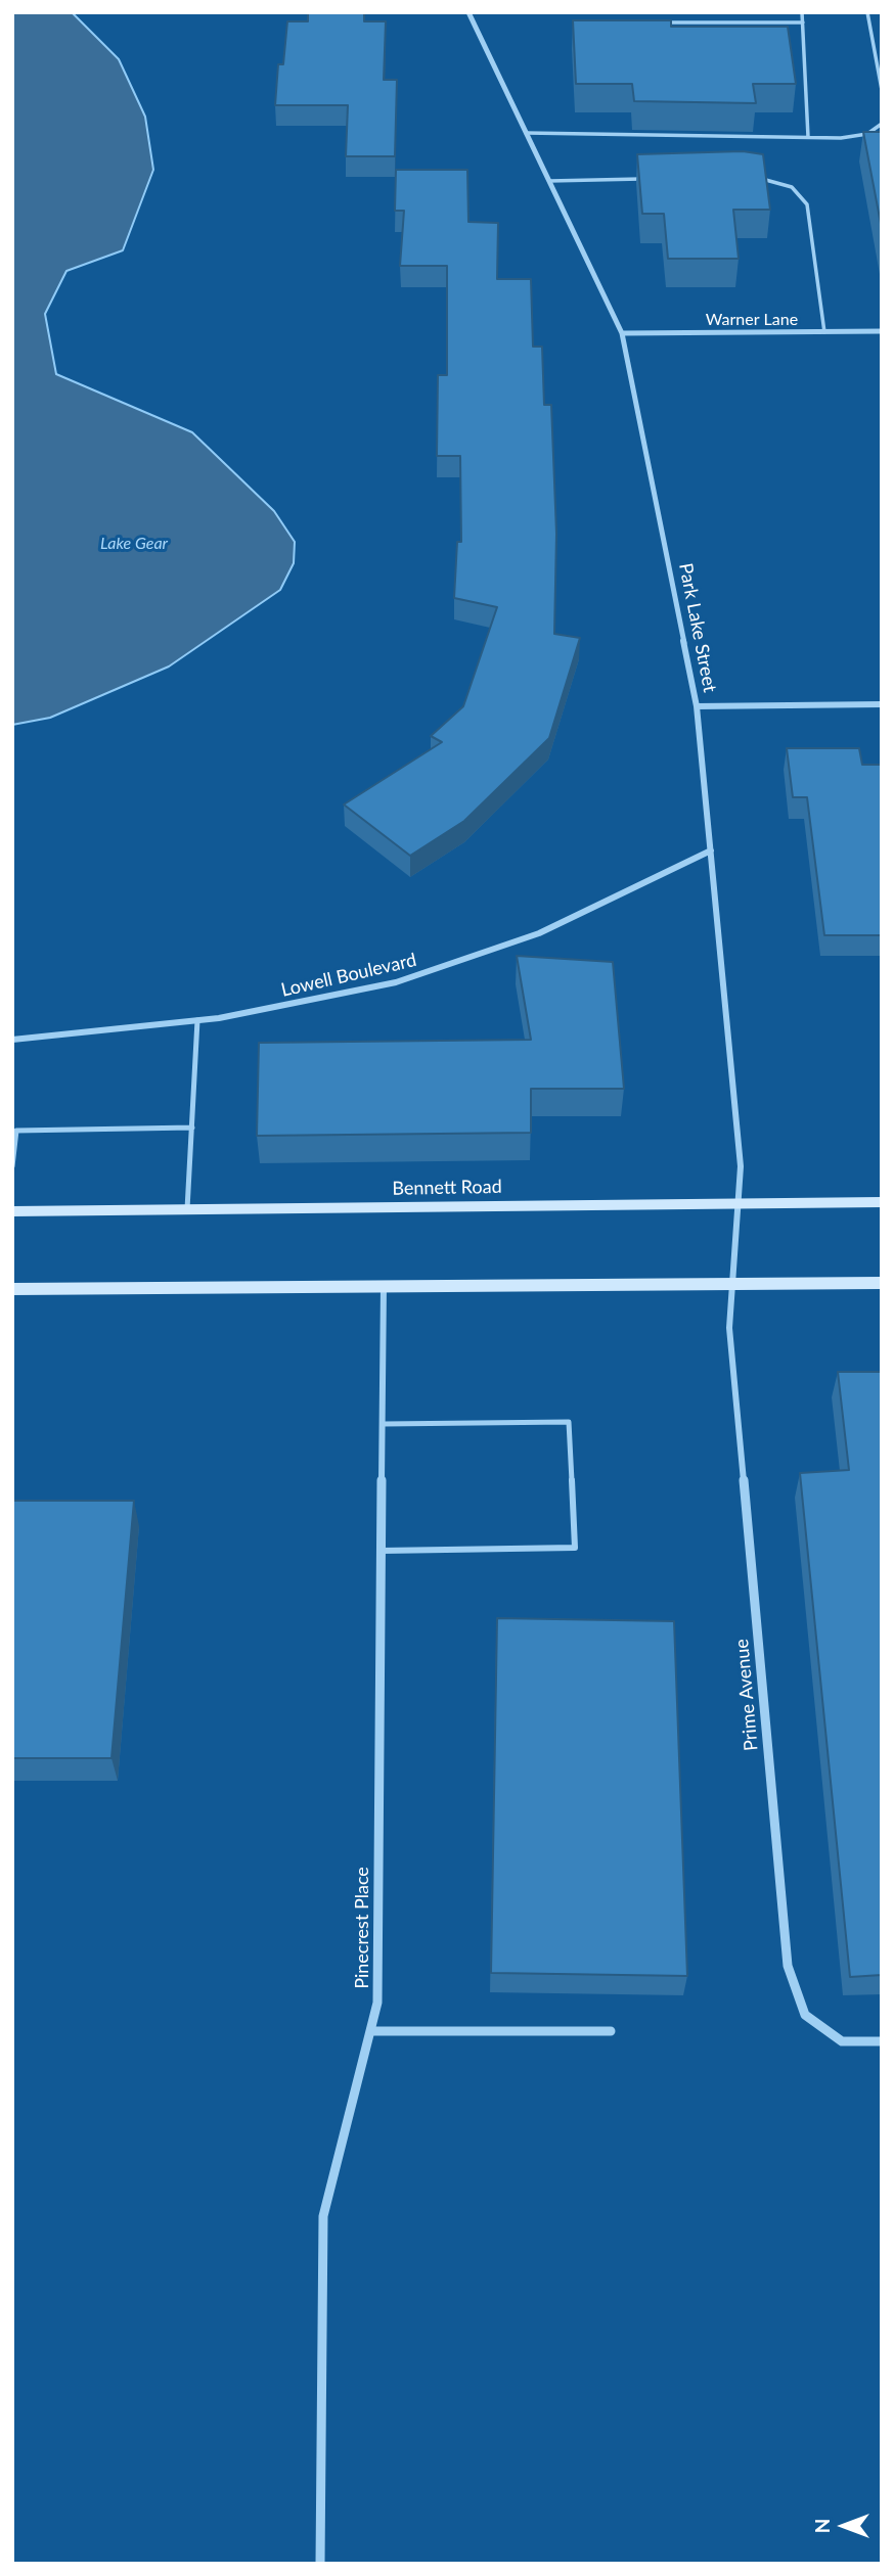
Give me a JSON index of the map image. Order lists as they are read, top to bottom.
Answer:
{
  "streets": {
    "street": [
      "Warner Lane",
      "Park Lake Street",
      "Lowell Boulevard",
      "Bennett Road",
      "Prime Avenue",
      "Pinecrest Place"
    ]
  },
  "crossings": [
    ["Warner Lane", "Park Lake Street"],
    ["Park Lake Street", "Lowell Boulevard"],
    ["Park Lake Street", "Bennett Road"],
    ["Park Lake Street", "Prime Avenue"]
  ],
  "water": ["Lake Gear"],
  "north": "left"
}
